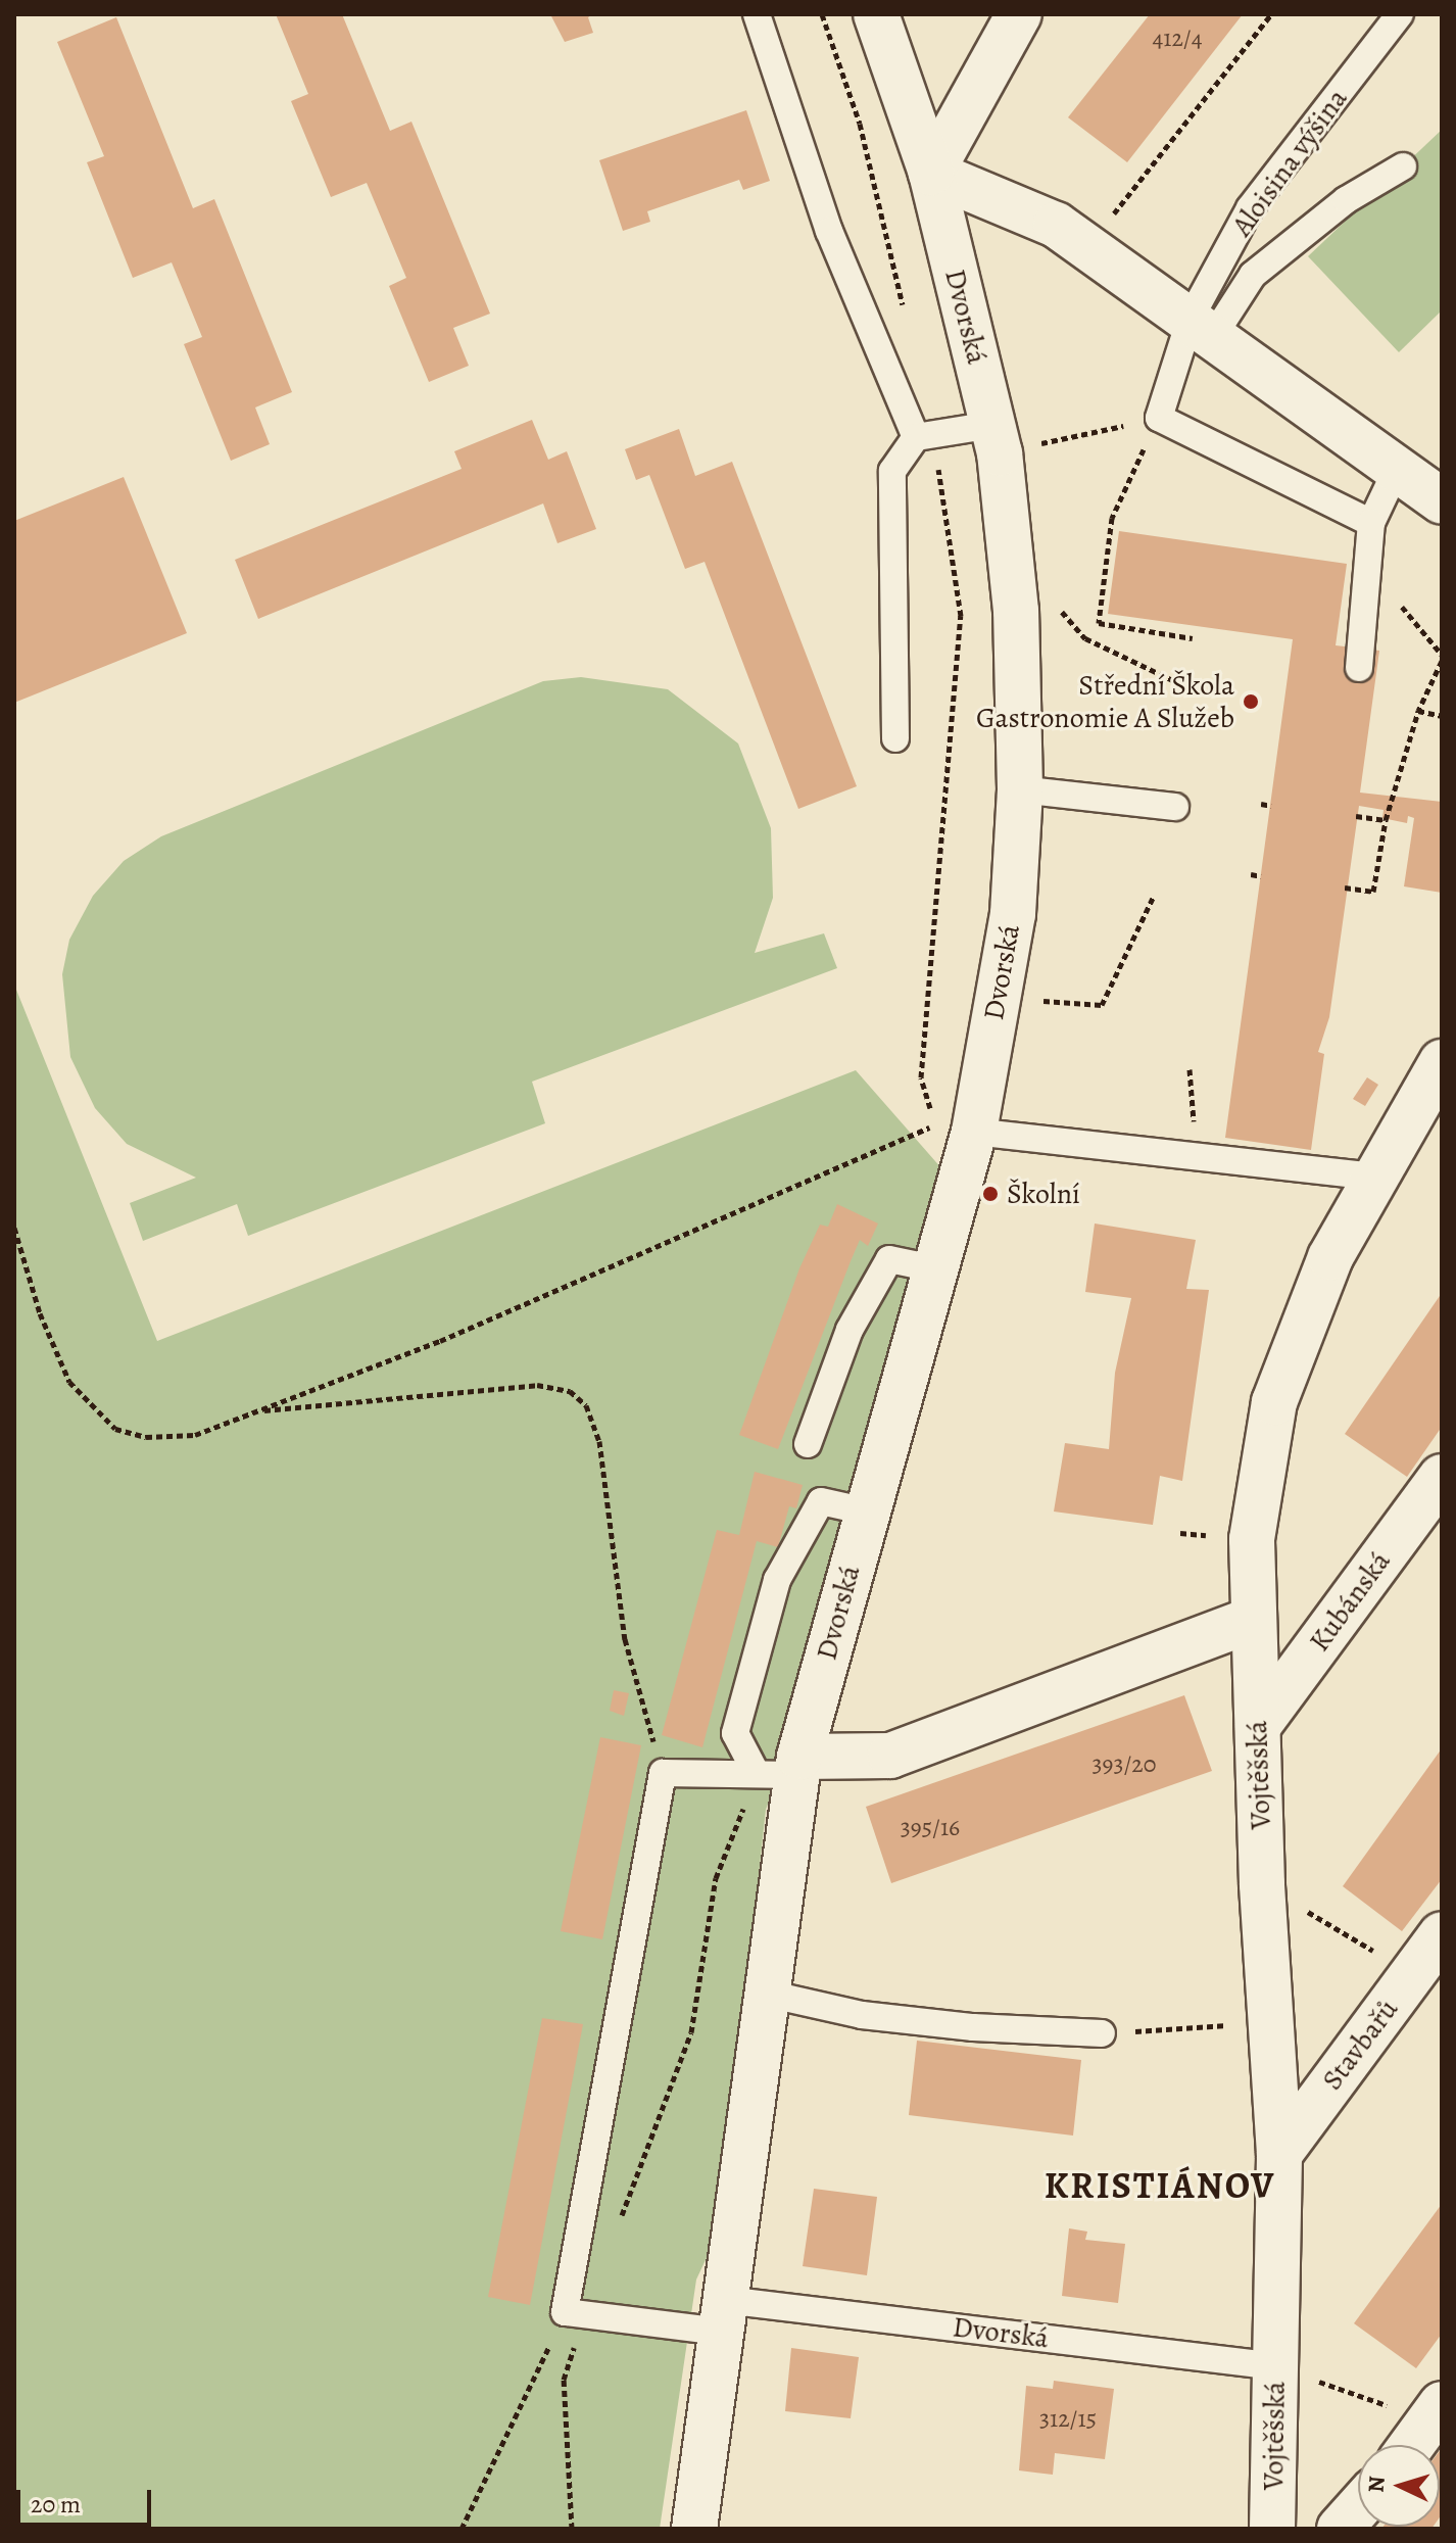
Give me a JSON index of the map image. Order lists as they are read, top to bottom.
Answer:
{
  "streets": {
    "street": [
      "Dvorská",
      "Kubánská",
      "Vojtěšská",
      "Stavbařů"
    ],
    "lane": ["Aloisina výšina"]
  },
  "crossings": [
    ["Dvorská", "Vojtěšská"],
    ["Kubánská", "Vojtěšská"],
    ["Vojtěšská", "Stavbařů"]
  ],
  "districts": ["KRISTIÁNOV"],
  "places": ["Střední Škola Gastronomie A Služeb", "Školní"],
  "house_numbers": [
    "412/4",
    "393/20",
    "395/16",
    "312/15"
  ],
  "scale_bar": "20 m",
  "north": "left"
}
